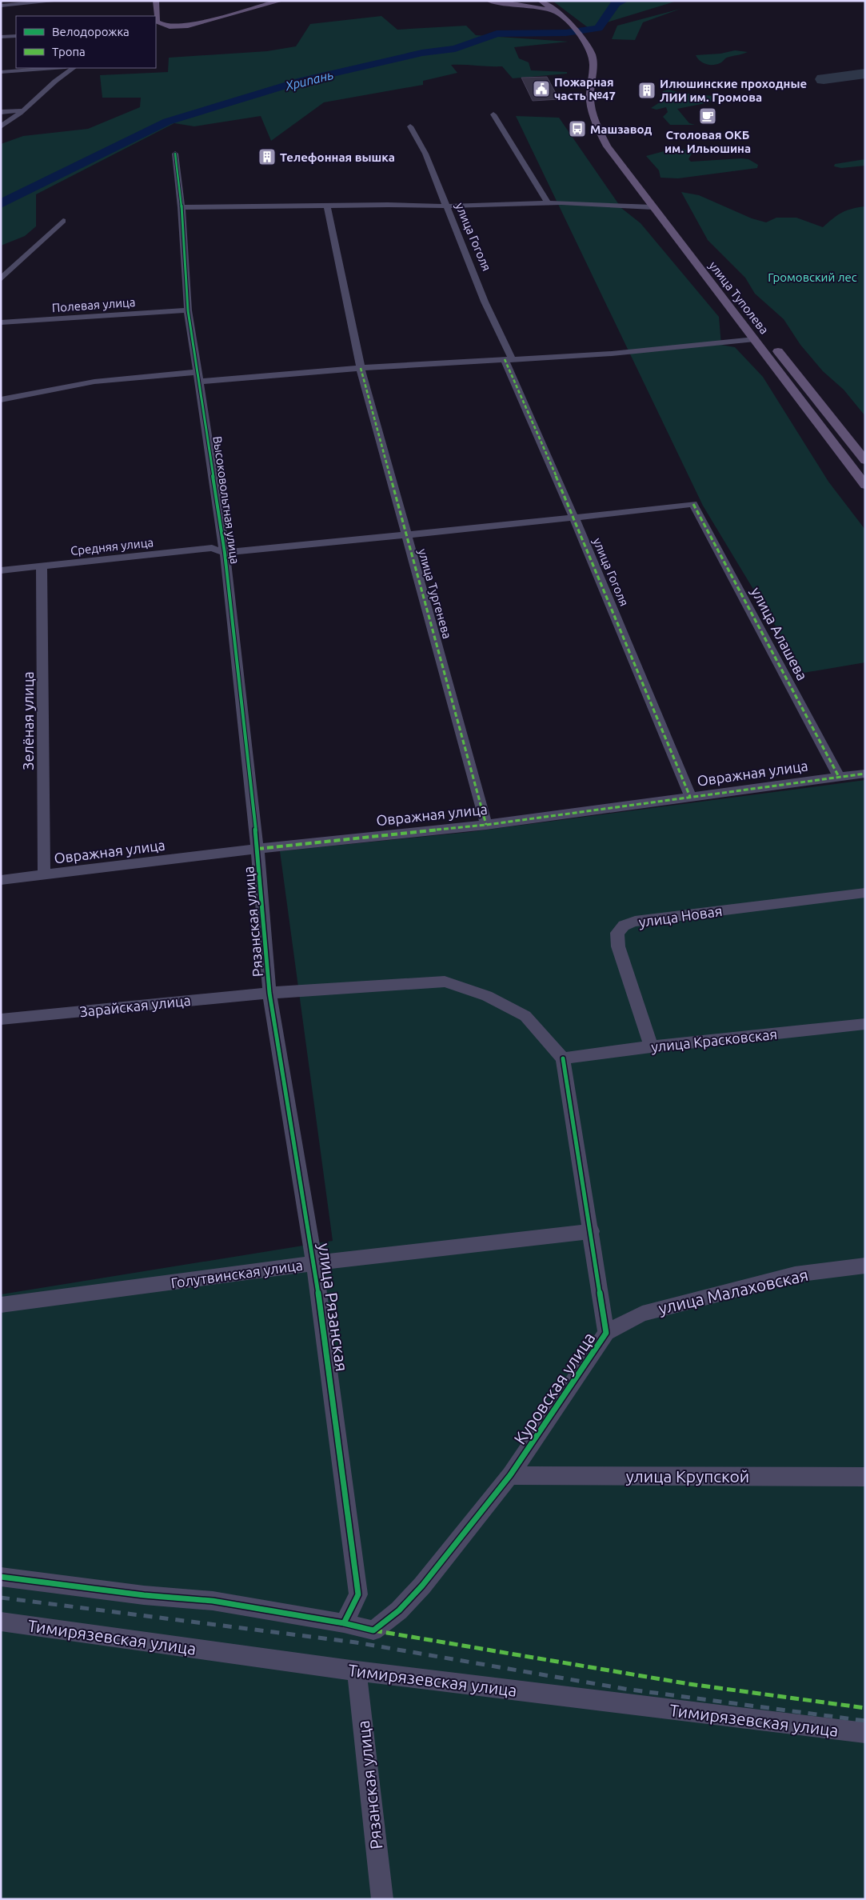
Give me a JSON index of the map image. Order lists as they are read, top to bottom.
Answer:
{
  "streets": {
    "main road": ["улица Туполева"],
    "street": [
      "улица Гоголя",
      "Полевая улица",
      "Высоковольтная улица",
      "Средняя улица",
      "улица Тургенева",
      "улица Алашева",
      "Зелёная улица",
      "Овражная улица",
      "улица Новая",
      "Рязанская улица",
      "Зарайская улица",
      "улица Красковская",
      "Голутвинская улица",
      "улица Малаховская",
      "улица Рязанская",
      "Куровская улица",
      "улица Крупской",
      "Тимирязевская улица"
    ]
  },
  "crossings": [
    ["улица Гоголя", "Средняя улица"],
    ["улица Гоголя", "Овражная улица"],
    ["Полевая улица", "Высоковольтная улица"],
    ["Высоковольтная улица", "Средняя улица"],
    ["Высоковольтная улица", "Овражная улица"],
    ["Высоковольтная улица", "Рязанская улица"],
    ["Средняя улица", "улица Тургенева"],
    ["Средняя улица", "улица Алашева"],
    ["Средняя улица", "Зелёная улица"],
    ["улица Тургенева", "Овражная улица"],
    ["улица Алашева", "Овражная улица"],
    ["Зелёная улица", "Овражная улица"],
    ["Овражная улица", "Рязанская улица"],
    ["улица Новая", "улица Красковская"],
    ["Рязанская улица", "Зарайская улица"],
    ["Рязанская улица", "улица Рязанская"],
    ["Рязанская улица", "Тимирязевская улица"],
    ["Зарайская улица", "улица Красковская"],
    ["Зарайская улица", "улица Рязанская"],
    ["Зарайская улица", "Куровская улица"],
    ["улица Красковская", "Куровская улица"],
    ["Голутвинская улица", "улица Рязанская"],
    ["Голутвинская улица", "Куровская улица"],
    ["улица Малаховская", "Куровская улица"],
    ["улица Рязанская", "Куровская улица"],
    ["Куровская улица", "улица Крупской"]
  ],
  "water": ["Хрипань"],
  "parks": ["Громовский лес"],
  "places": {
    "public building": ["Пожарная часть №47"],
    "building": ["Илюшинские проходные ЛИИ им. Громова", "Телефонная вышка"],
    "cafe": ["Столовая ОКБ им. Ильюшина"],
    "bus stop": ["Машзавод"]
  },
  "legend": ["Велодорожка", "Тропа"]
}
